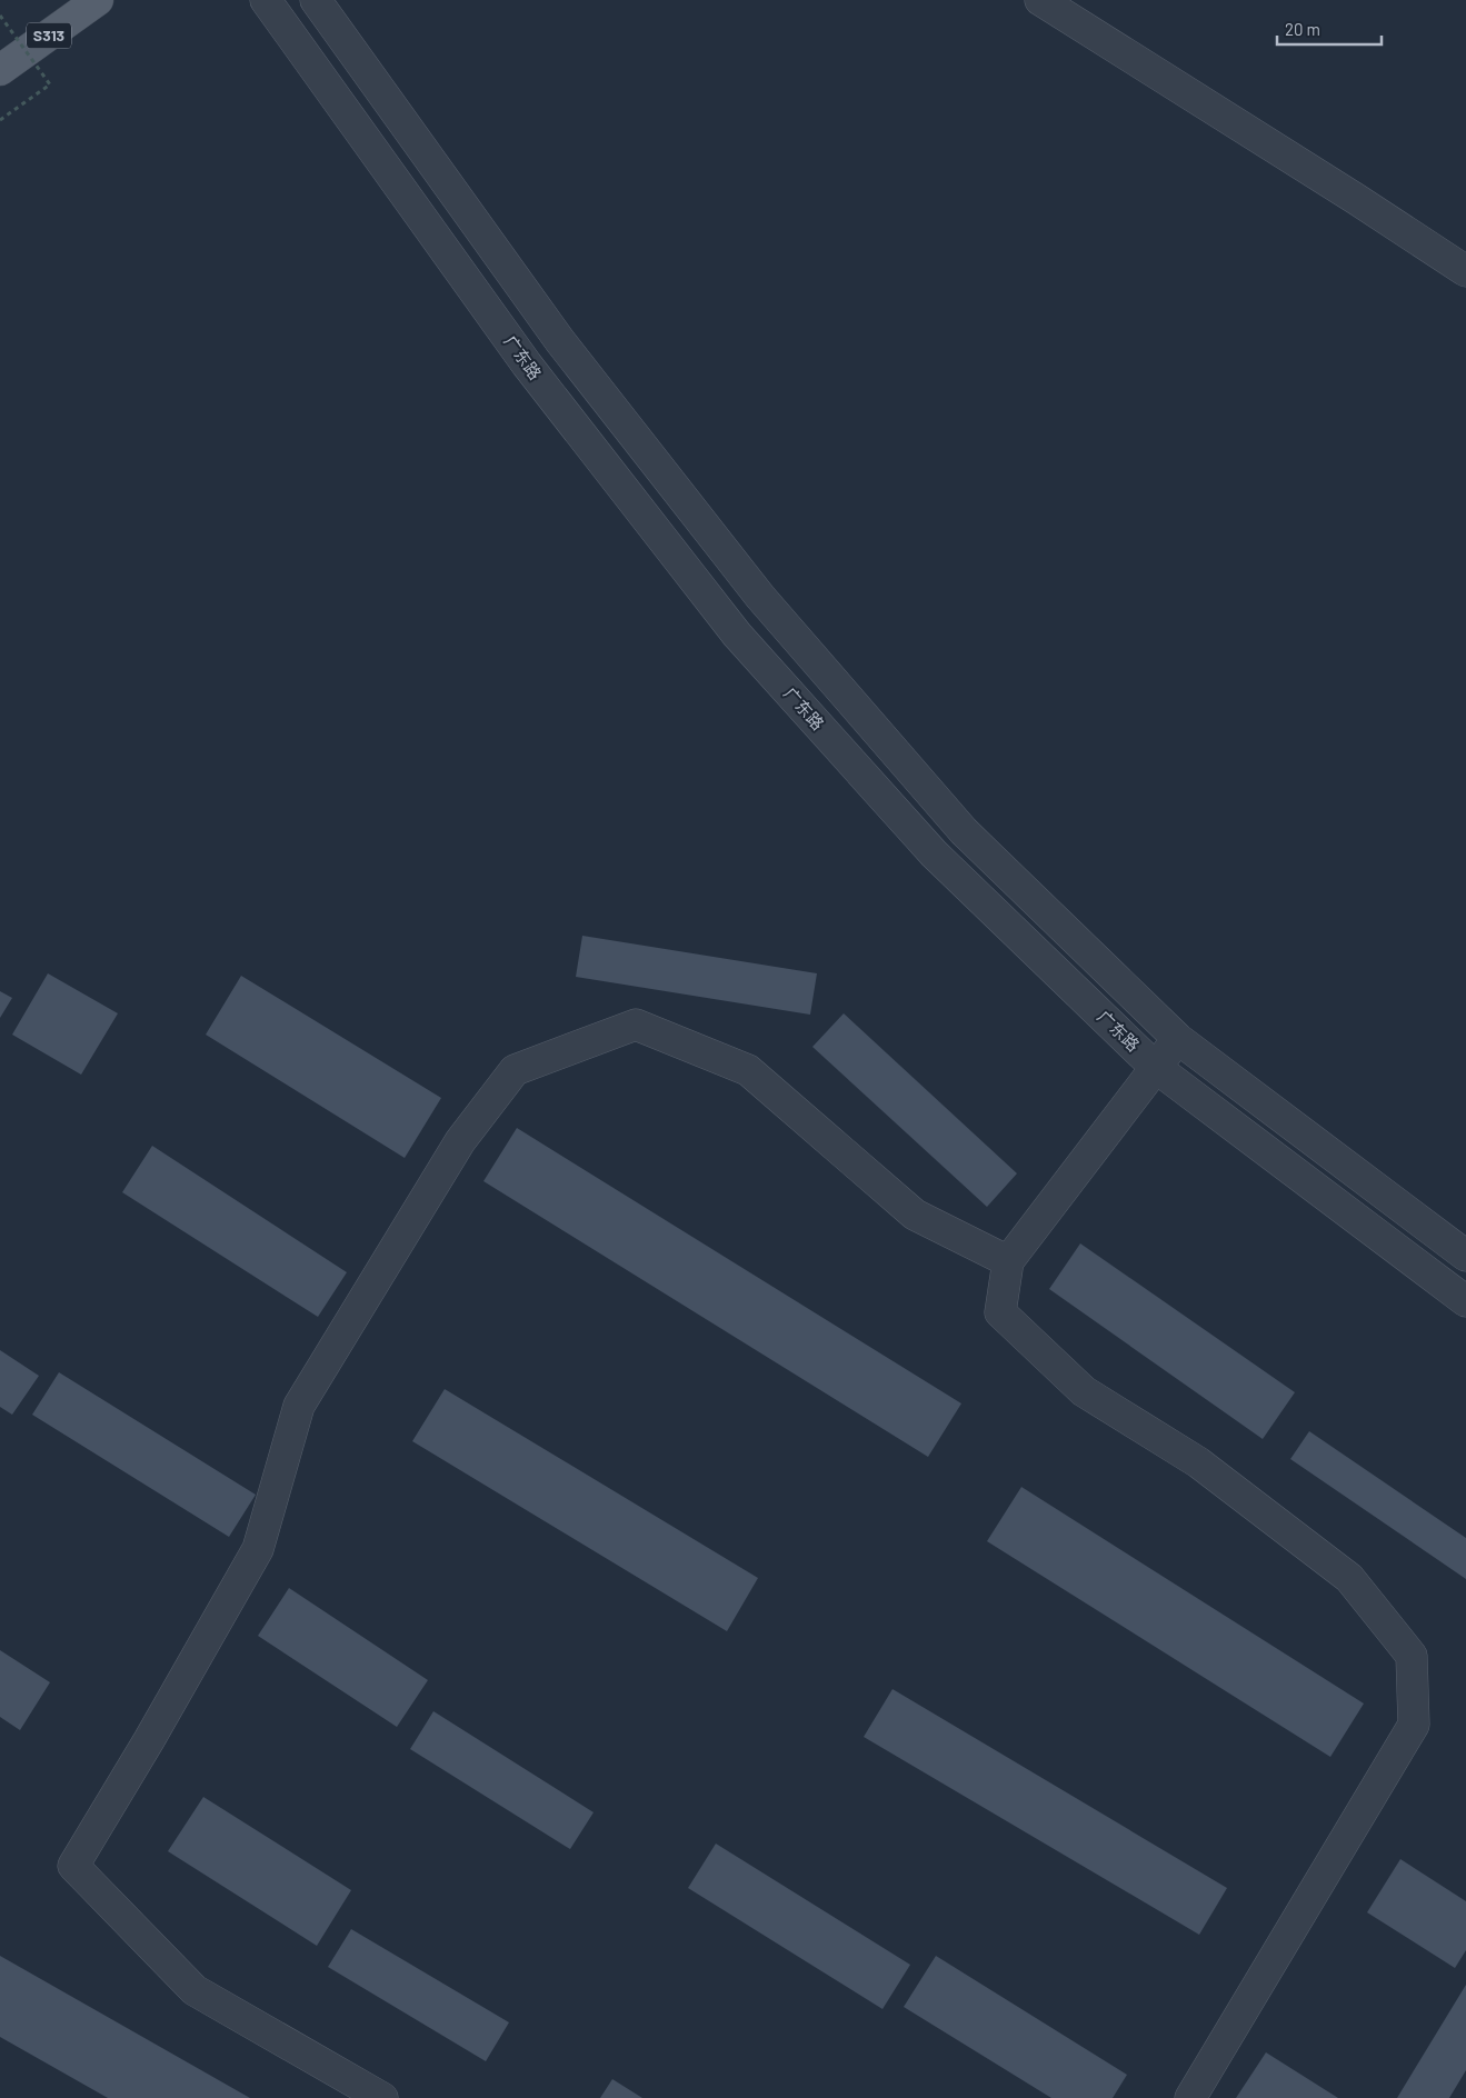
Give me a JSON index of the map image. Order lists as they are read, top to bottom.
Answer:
{
  "streets": {
    "main road": ["S313"],
    "street": ["广东路"]
  },
  "scale_bar": "20 m"
}
